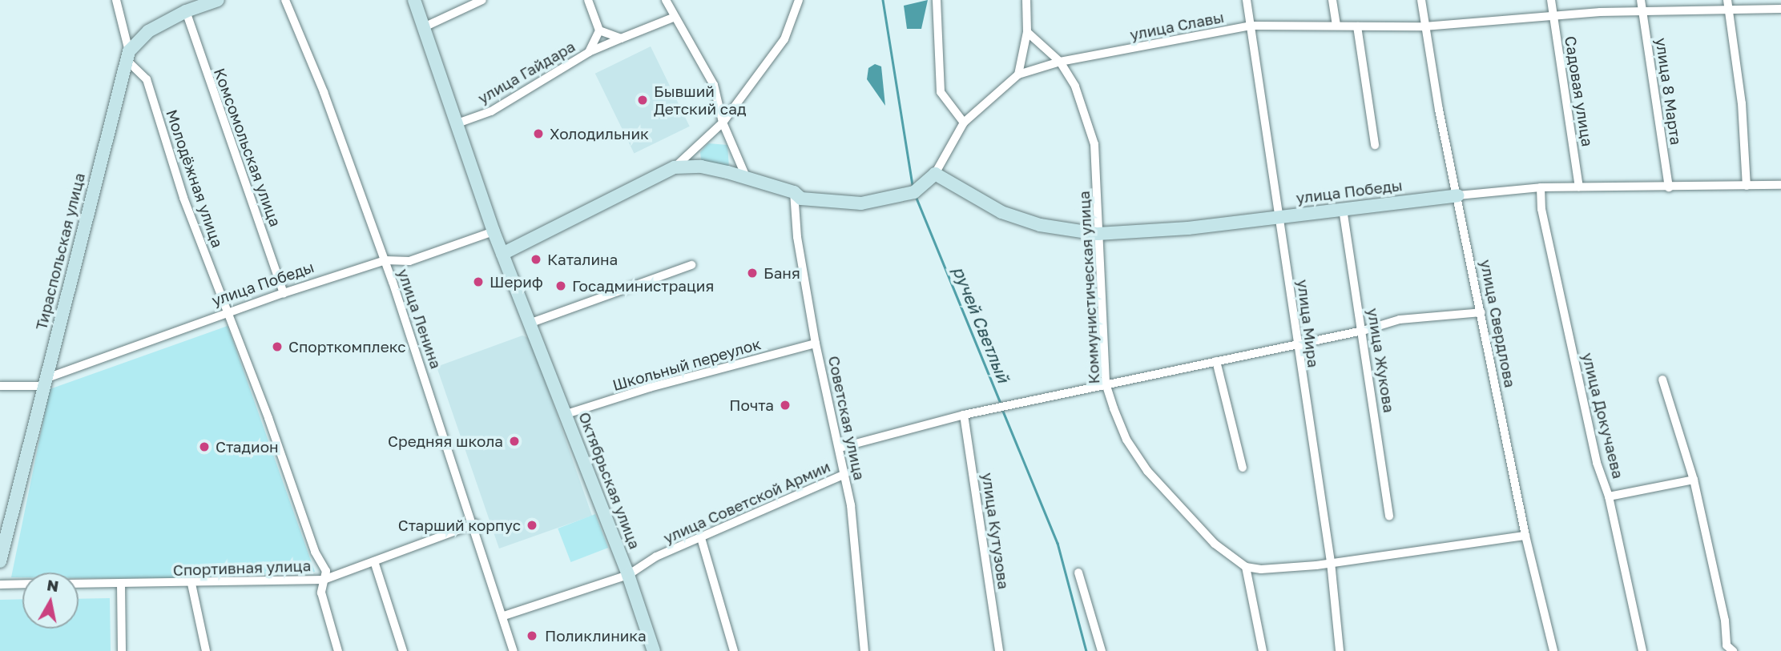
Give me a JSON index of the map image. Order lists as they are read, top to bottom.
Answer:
{
  "streets": {
    "street": [
      "улица Славы",
      "улица Гайдара",
      "Садовая улица",
      "улица 8 Марта",
      "Комсомольская улица",
      "Молодёжная улица",
      "улица Победы",
      "Тираспольская улица",
      "Коммунистическая улица",
      "улица Ленина",
      "улица Мира",
      "улица Свердлова",
      "улица Жукова",
      "Школьный переулок",
      "улица Докучаева",
      "Советская улица",
      "Октябрьская улица",
      "улица Советской Армии",
      "улица Кутузова",
      "Спортивная улица"
    ]
  },
  "crossings": [
    ["улица Славы", "Садовая улица"],
    ["улица Славы", "улица 8 Марта"],
    ["улица Славы", "Коммунистическая улица"],
    ["улица Славы", "улица Мира"],
    ["улица Славы", "улица Свердлова"],
    ["улица Гайдара", "Октябрьская улица"],
    ["Садовая улица", "улица Победы"],
    ["улица 8 Марта", "улица Победы"],
    ["Комсомольская улица", "улица Победы"],
    ["Комсомольская улица", "Тираспольская улица"],
    ["Молодёжная улица", "улица Победы"],
    ["Молодёжная улица", "Тираспольская улица"],
    ["Молодёжная улица", "Спортивная улица"],
    ["улица Победы", "Тираспольская улица"],
    ["улица Победы", "Коммунистическая улица"],
    ["улица Победы", "улица Ленина"],
    ["улица Победы", "улица Мира"],
    ["улица Победы", "улица Свердлова"],
    ["улица Победы", "улица Жукова"],
    ["улица Победы", "улица Докучаева"],
    ["улица Победы", "Октябрьская улица"],
    ["Коммунистическая улица", "улица Советской Армии"],
    ["улица Ленина", "улица Советской Армии"],
    ["улица Ленина", "Спортивная улица"],
    ["улица Мира", "улица Советской Армии"],
    ["улица Свердлова", "улица Советской Армии"],
    ["улица Жукова", "улица Советской Армии"],
    ["Школьный переулок", "Советская улица"],
    ["Школьный переулок", "Октябрьская улица"],
    ["Советская улица", "улица Советской Армии"],
    ["Октябрьская улица", "улица Советской Армии"],
    ["улица Советской Армии", "улица Кутузова"]
  ],
  "water": ["ручей Светлый"],
  "places": [
    "Бывший Детский сад",
    "Холодильник",
    "Каталина",
    "Баня",
    "Шериф",
    "Госадминистрация",
    "Спорткомплекс",
    "Почта",
    "Средняя школа",
    "Стадион",
    "Старший корпус",
    "Поликлиника"
  ],
  "north": "top"
}
